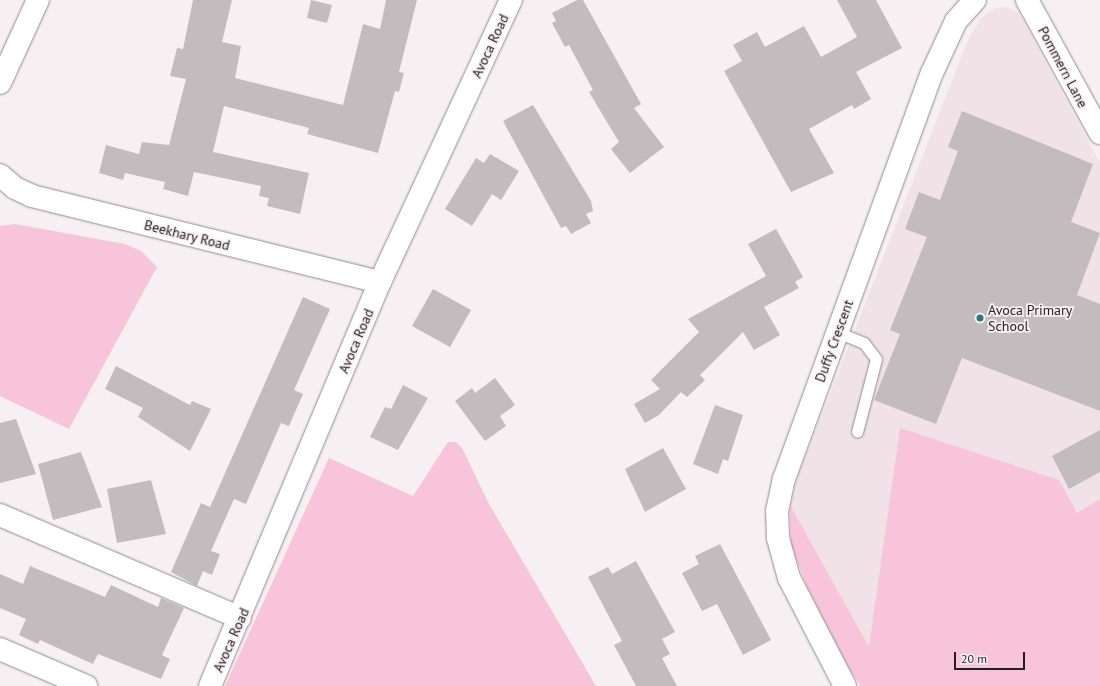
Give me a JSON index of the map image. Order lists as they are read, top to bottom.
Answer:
{
  "streets": {
    "street": [
      "Avoca Road",
      "Pommern Lane",
      "Beekhary Road",
      "Duffy Crescent"
    ]
  },
  "crossings": [
    ["Avoca Road", "Beekhary Road"]
  ],
  "places": ["Avoca Primary School"],
  "scale_bar": "20 m"
}
